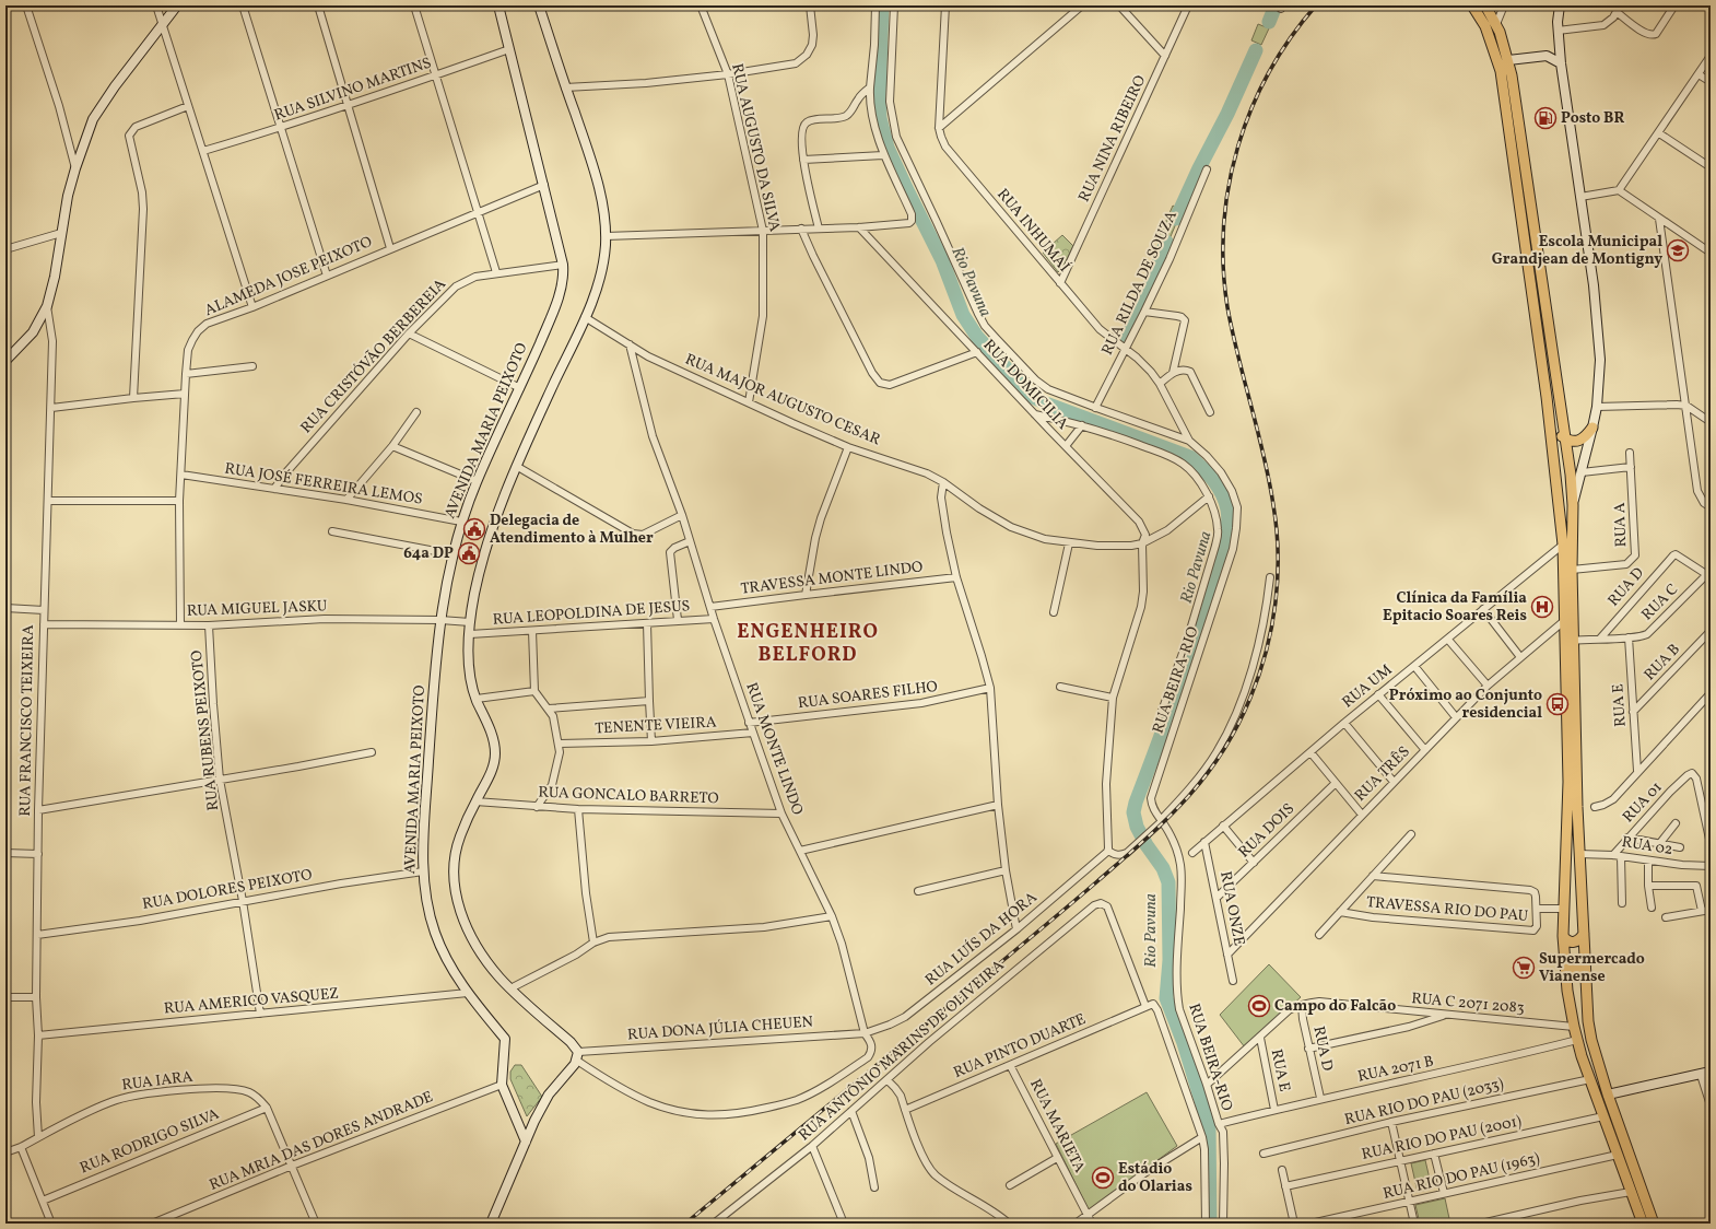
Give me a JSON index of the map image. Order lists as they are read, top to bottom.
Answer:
{
  "streets": {
    "main road": ["AVENIDA MARIA PEIXOTO"],
    "street": [
      "RUA SILVINO MARTINS",
      "RUA NINA RIBEIRO",
      "RUA AUGUSTO DA SILVA",
      "RUA INHUMAÍ",
      "ALAMEDA JOSE PEIXOTO",
      "RUA RILDA DE SOUZA",
      "RUA CRISTÓVÃO BERBEREIA",
      "RUA DOMICILIA",
      "RUA MAJOR AUGUSTO CESAR",
      "RUA JOSÉ FERREIRA LEMOS",
      "RUA A",
      "TRAVESSA MONTE LINDO",
      "RUA D",
      "RUA C",
      "RUA MIGUEL JASKU",
      "RUA LEOPOLDINA DE JESUS",
      "RUA B",
      "RUA BEIRA-RIO",
      "RUA UM",
      "RUA SOARES FILHO",
      "RUA E",
      "RUA FRANCISCO TEIXEIRA",
      "TENENTE VIEIRA",
      "RUA RUBENS PEIXOTO",
      "RUA MONTE LINDO",
      "RUA TRÊS",
      "RUA GONCALO BARRETO",
      "RUA 01",
      "RUA DOIS",
      "RUA 02",
      "RUA DOLORES PEIXOTO",
      "RUA ONZE",
      "TRAVESSA RIO DO PAU",
      "RUA LUÍS DA HORA",
      "RUA AMERICO VASQUEZ",
      "RUA C 2071 2083",
      "RUA DONA JÚLIA CHEUEN",
      "RUA PINTO DUARTE",
      "RUA ANTÔNIO MARINS DE OLIVEIRA",
      "RUA 2071 B",
      "RUA IARA",
      "RUA RIO DO PAU (2033)",
      "RUA MARIETA",
      "RUA RIO DO PAU (2001)",
      "RUA RODRIGO SILVA",
      "RUA MRIA DAS DORES ANDRADE",
      "RUA RIO DO PAU (1963)"
    ]
  },
  "crossings": [
    ["RUA SILVINO MARTINS", "AVENIDA MARIA PEIXOTO"],
    ["RUA NINA RIBEIRO", "RUA INHUMAÍ"],
    ["RUA AUGUSTO DA SILVA", "RUA MAJOR AUGUSTO CESAR"],
    ["RUA INHUMAÍ", "RUA RILDA DE SOUZA"],
    ["RUA INHUMAÍ", "RUA BEIRA-RIO"],
    ["ALAMEDA JOSE PEIXOTO", "AVENIDA MARIA PEIXOTO"],
    ["ALAMEDA JOSE PEIXOTO", "RUA JOSÉ FERREIRA LEMOS"],
    ["ALAMEDA JOSE PEIXOTO", "RUA MIGUEL JASKU"],
    ["RUA RILDA DE SOUZA", "RUA BEIRA-RIO"],
    ["RUA CRISTÓVÃO BERBEREIA", "AVENIDA MARIA PEIXOTO"],
    ["RUA CRISTÓVÃO BERBEREIA", "RUA JOSÉ FERREIRA LEMOS"],
    ["RUA DOMICILIA", "RUA MAJOR AUGUSTO CESAR"],
    ["RUA DOMICILIA", "RUA LUÍS DA HORA"],
    ["RUA MAJOR AUGUSTO CESAR", "RUA MONTE LINDO"],
    ["AVENIDA MARIA PEIXOTO", "RUA JOSÉ FERREIRA LEMOS"],
    ["AVENIDA MARIA PEIXOTO", "RUA MIGUEL JASKU"],
    ["AVENIDA MARIA PEIXOTO", "RUA DOLORES PEIXOTO"],
    ["AVENIDA MARIA PEIXOTO", "RUA AMERICO VASQUEZ"],
    ["AVENIDA MARIA PEIXOTO", "RUA MRIA DAS DORES ANDRADE"],
    ["TRAVESSA MONTE LINDO", "RUA MONTE LINDO"],
    ["RUA D", "RUA C"],
    ["RUA D", "RUA C 2071 2083"],
    ["RUA D", "RUA 2071 B"],
    ["RUA C", "RUA E"],
    ["RUA MIGUEL JASKU", "RUA FRANCISCO TEIXEIRA"],
    ["RUA MIGUEL JASKU", "RUA RUBENS PEIXOTO"],
    ["RUA LEOPOLDINA DE JESUS", "RUA MONTE LINDO"],
    ["RUA B", "RUA E"],
    ["RUA BEIRA-RIO", "RUA C 2071 2083"],
    ["RUA BEIRA-RIO", "RUA 2071 B"],
    ["RUA UM", "RUA ONZE"],
    ["RUA SOARES FILHO", "RUA MONTE LINDO"],
    ["RUA E", "RUA C 2071 2083"],
    ["RUA E", "RUA 2071 B"],
    ["RUA FRANCISCO TEIXEIRA", "RUA DOLORES PEIXOTO"],
    ["RUA FRANCISCO TEIXEIRA", "RUA AMERICO VASQUEZ"],
    ["RUA FRANCISCO TEIXEIRA", "RUA IARA"],
    ["TENENTE VIEIRA", "RUA MONTE LINDO"],
    ["RUA RUBENS PEIXOTO", "RUA DOLORES PEIXOTO"],
    ["RUA RUBENS PEIXOTO", "RUA AMERICO VASQUEZ"],
    ["RUA MONTE LINDO", "RUA GONCALO BARRETO"],
    ["RUA MONTE LINDO", "RUA LUÍS DA HORA"],
    ["RUA MONTE LINDO", "RUA DONA JÚLIA CHEUEN"],
    ["RUA TRÊS", "RUA ONZE"],
    ["RUA 01", "RUA 02"],
    ["RUA DOIS", "RUA ONZE"],
    ["RUA LUÍS DA HORA", "RUA DONA JÚLIA CHEUEN"],
    ["RUA PINTO DUARTE", "RUA ANTÔNIO MARINS DE OLIVEIRA"],
    ["RUA PINTO DUARTE", "RUA MARIETA"],
    ["RUA IARA", "RUA RODRIGO SILVA"]
  ],
  "districts": ["ENGENHEIRO BELFORD"],
  "water": ["Rio Pavuna"],
  "places": {
    "fuel station": ["Posto BR"],
    "school or university": ["Escola Municipal Grandjean de Montigny"],
    "public building": ["Delegacia de Atendimento à Mulher", "64a DP"],
    "hospital": ["Clínica da Família Epitacio Soares Reis"],
    "bus stop": ["Próximo ao Conjunto residencial"],
    "supermarket": ["Supermercado Vianense"],
    "sports": ["Campo do Falcão", "Estádio do Olarias"]
  }
}
